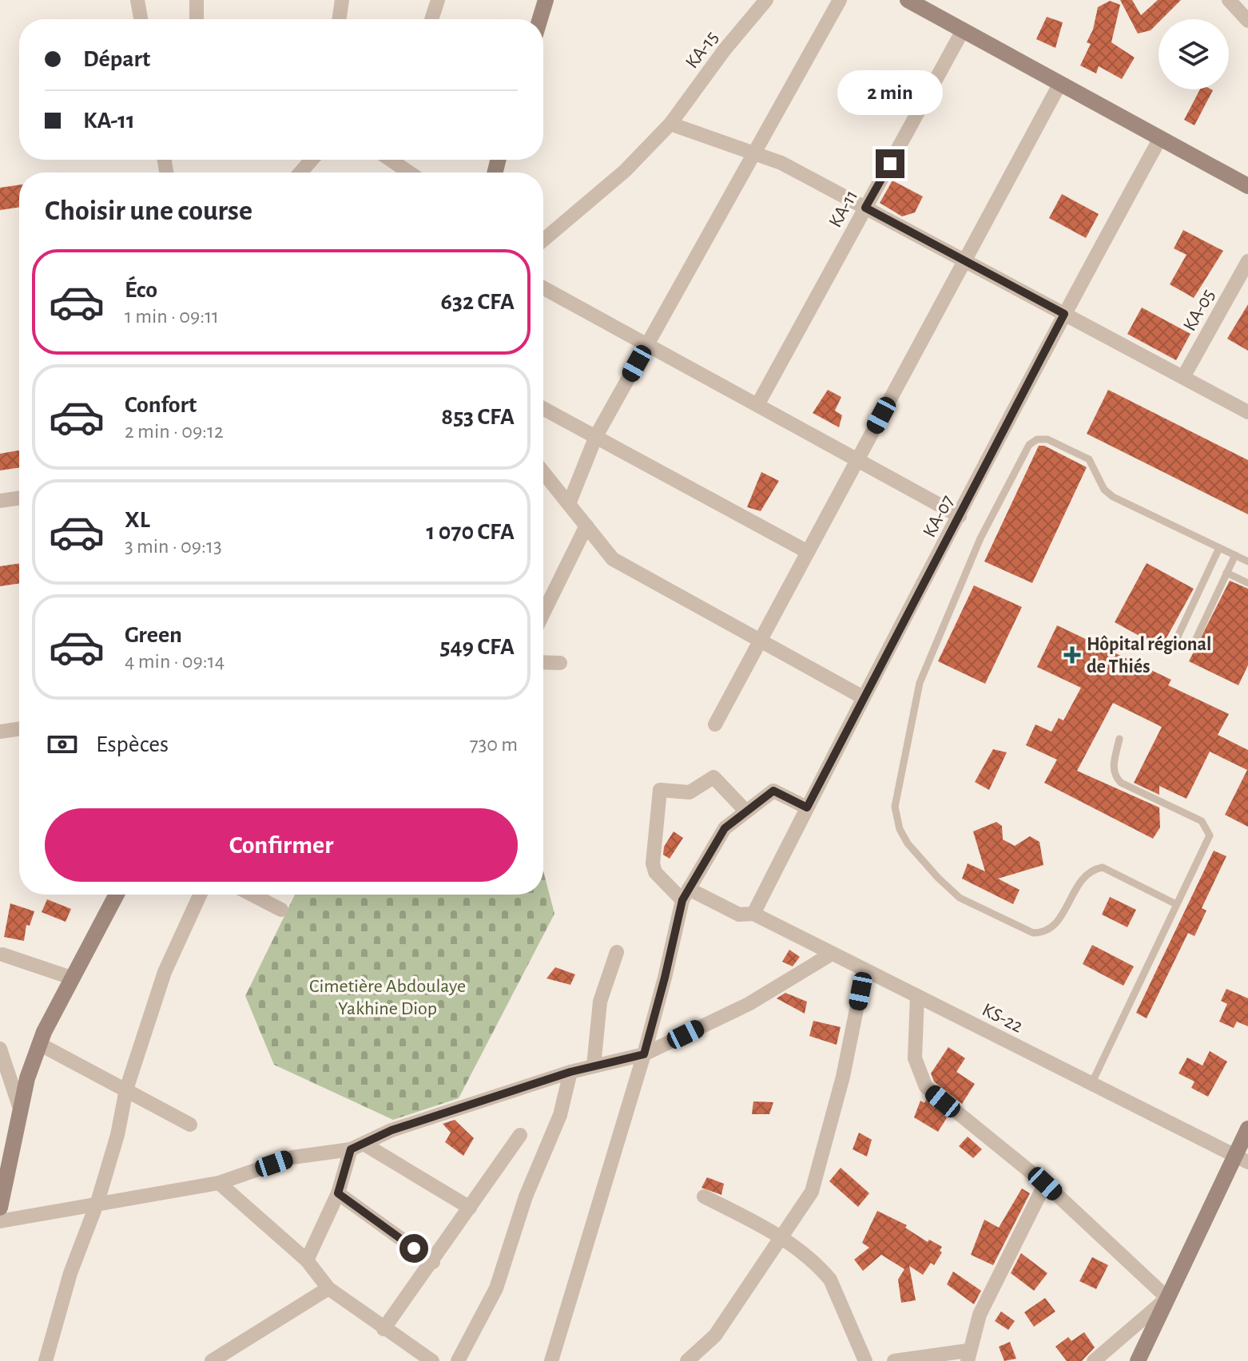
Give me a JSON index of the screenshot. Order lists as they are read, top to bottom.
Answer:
{
  "streets": {
    "street": [
      "KA-15",
      "KA-11",
      "KA-05",
      "KA-07",
      "KS-22"
    ]
  },
  "crossings": [
    ["KA-07", "KS-22"]
  ],
  "parks": ["Cimetière Abdoulaye Yakhine Diop"],
  "places": {
    "health": ["Hôpital régional de Thiés"]
  },
  "page": {
    "banner": ["Départ", "KA-11"],
    "bubble": "2 min",
    "heading": "Choisir une course",
    "list": [
      {
        "name": "Éco",
        "note": "1 min · 09:11",
        "value": "632 CFA"
      },
      {
        "name": "Confort",
        "note": "2 min · 09:12",
        "value": "853 CFA"
      },
      {
        "name": "XL",
        "note": "3 min · 09:13",
        "value": "1 070 CFA"
      },
      {
        "name": "Green",
        "note": "4 min · 09:14",
        "value": "549 CFA"
      }
    ],
    "pay": ["Espèces", "730 m"],
    "buttons": "Confirmer"
  }
}
